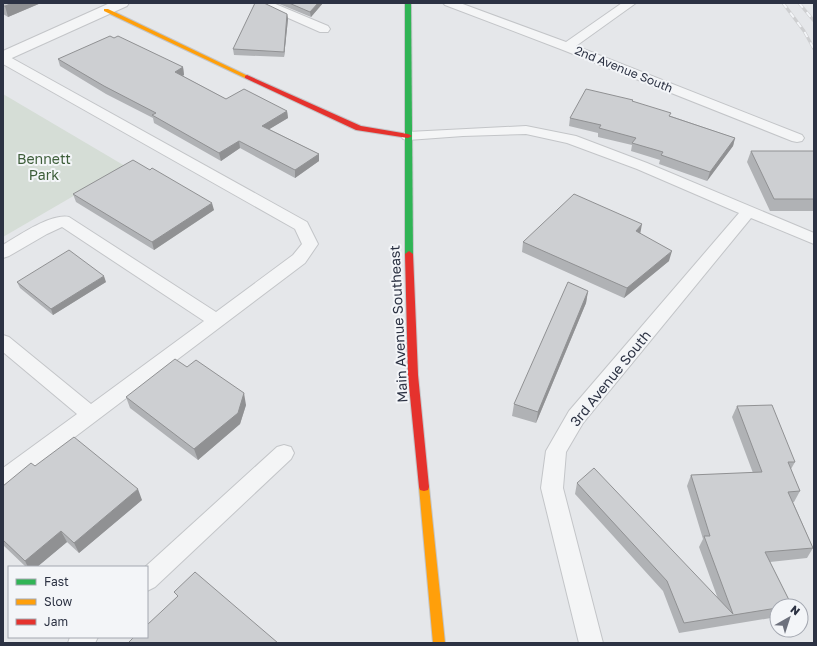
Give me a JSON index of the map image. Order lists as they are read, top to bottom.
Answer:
{
  "streets": {
    "main road": ["Main Avenue Southeast"],
    "lane": ["2nd Avenue South", "3rd Avenue South"]
  },
  "parks": ["Bennett Park"],
  "legend": ["Fast", "Slow", "Jam"],
  "north": "top right"
}
